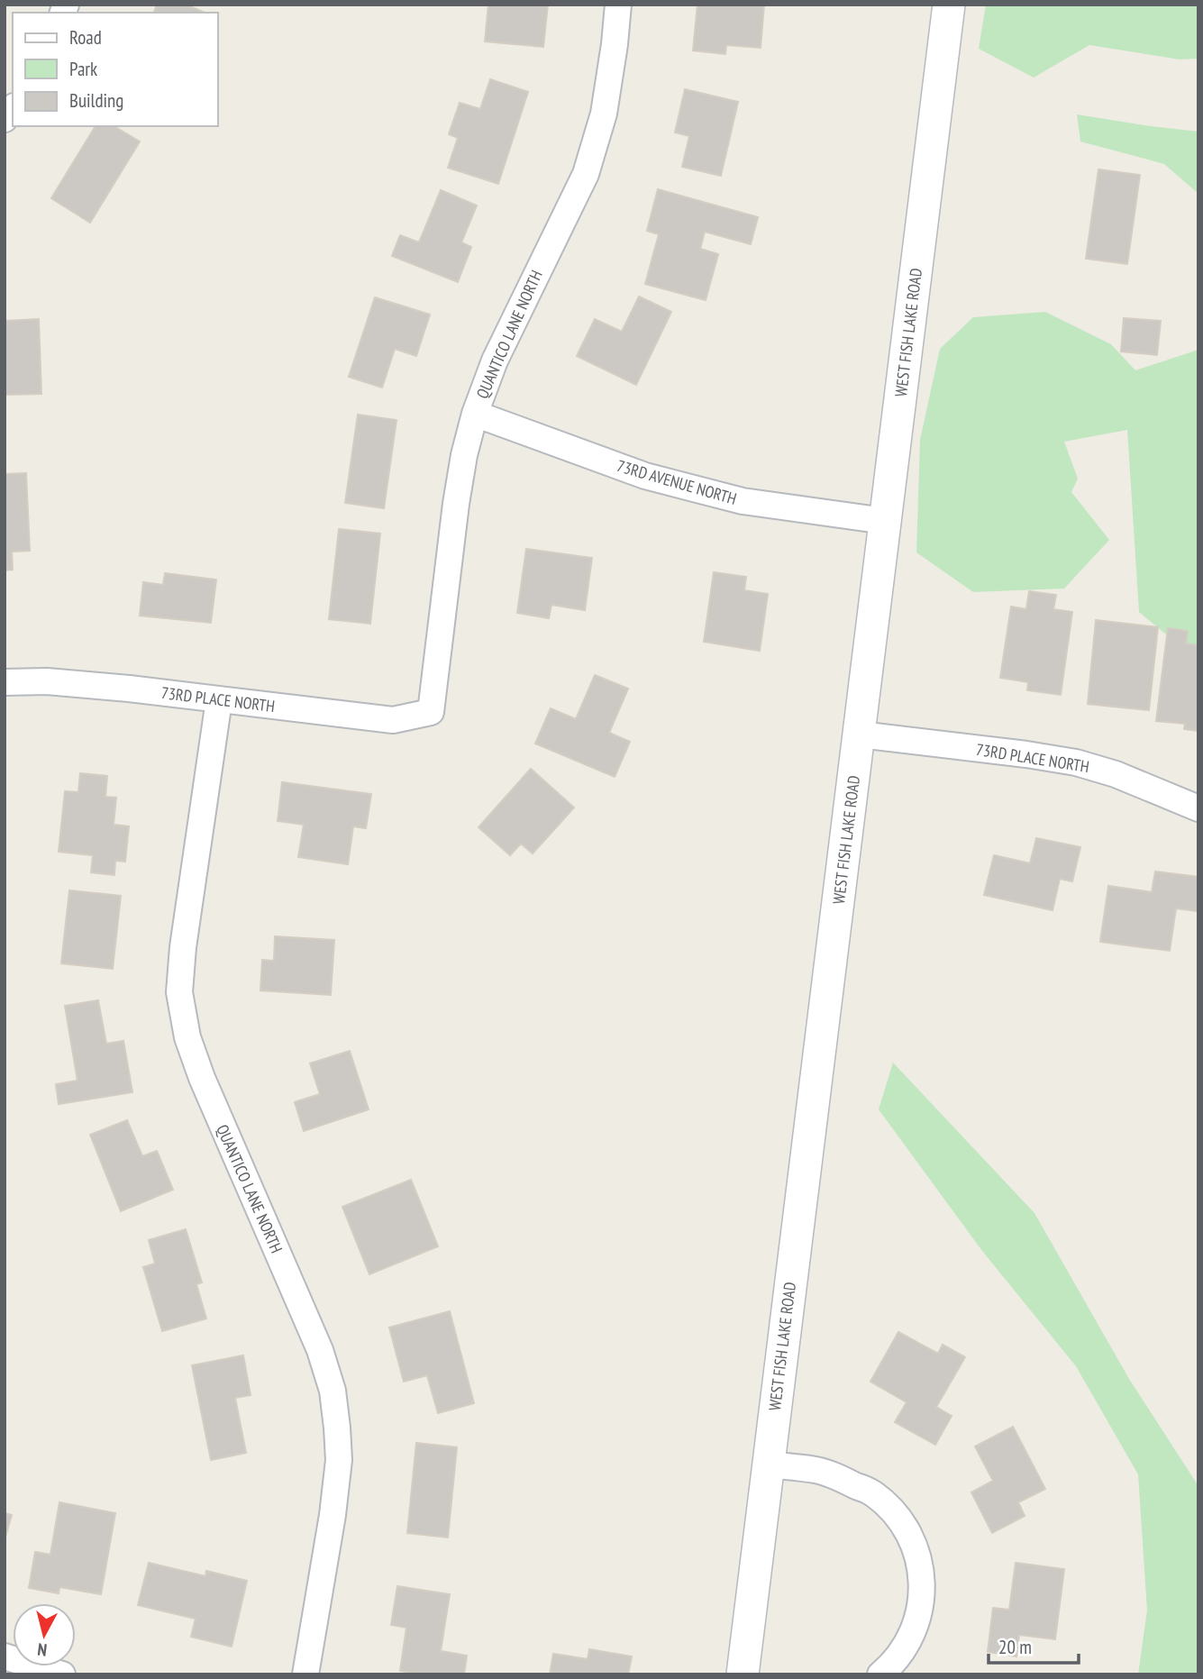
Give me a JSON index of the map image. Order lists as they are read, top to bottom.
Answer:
{
  "streets": {
    "street": [
      "WEST FISH LAKE ROAD",
      "QUANTICO LANE NORTH",
      "73RD AVENUE NORTH",
      "73RD PLACE NORTH"
    ]
  },
  "crossings": [
    ["WEST FISH LAKE ROAD", "73RD AVENUE NORTH"],
    ["WEST FISH LAKE ROAD", "73RD PLACE NORTH"],
    ["QUANTICO LANE NORTH", "73RD AVENUE NORTH"],
    ["QUANTICO LANE NORTH", "73RD PLACE NORTH"]
  ],
  "legend": ["Road", "Park", "Building"],
  "scale_bar": "20 m",
  "north": "bottom"
}
